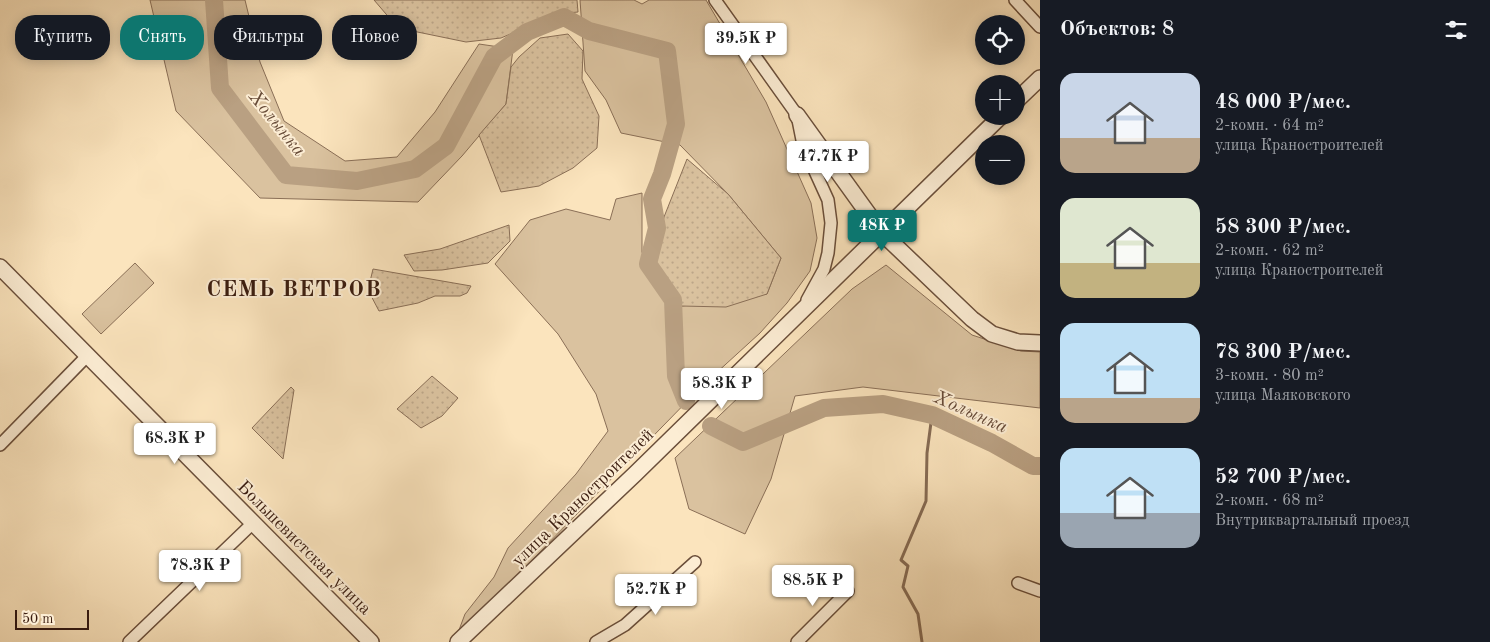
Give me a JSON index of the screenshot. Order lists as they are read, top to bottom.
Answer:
{
  "streets": {
    "street": ["улица Краностроителей", "Большевистская улица"]
  },
  "districts": ["СЕМЬ ВЕТРОВ"],
  "water": ["Холынка"],
  "scale_bar": "50 m",
  "page": {
    "heading": "Объектов: 8",
    "map_buttons": ["+", "−"],
    "chip": [
      "Купить",
      "Снять",
      "Фильтры",
      "Новое"
    ],
    "price": [
      "39.5K ₽",
      "47.7K ₽",
      "48K ₽",
      "58.3K ₽",
      "68.3K ₽",
      "78.3K ₽",
      "88.5K ₽",
      "52.7K ₽"
    ],
    "list": [
      {
        "name": "48 000 ₽/мес.",
        "note": "2-комн. · 64 m² · улица Краностроителей"
      },
      {
        "name": "58 300 ₽/мес.",
        "note": "2-комн. · 62 m² · улица Краностроителей"
      },
      {
        "name": "78 300 ₽/мес.",
        "note": "3-комн. · 80 m² · улица Маяковского"
      },
      {
        "name": "52 700 ₽/мес.",
        "note": "2-комн. · 68 m² · Внутриквартальный проезд"
      }
    ],
    "scale": "50 m"
  }
}
